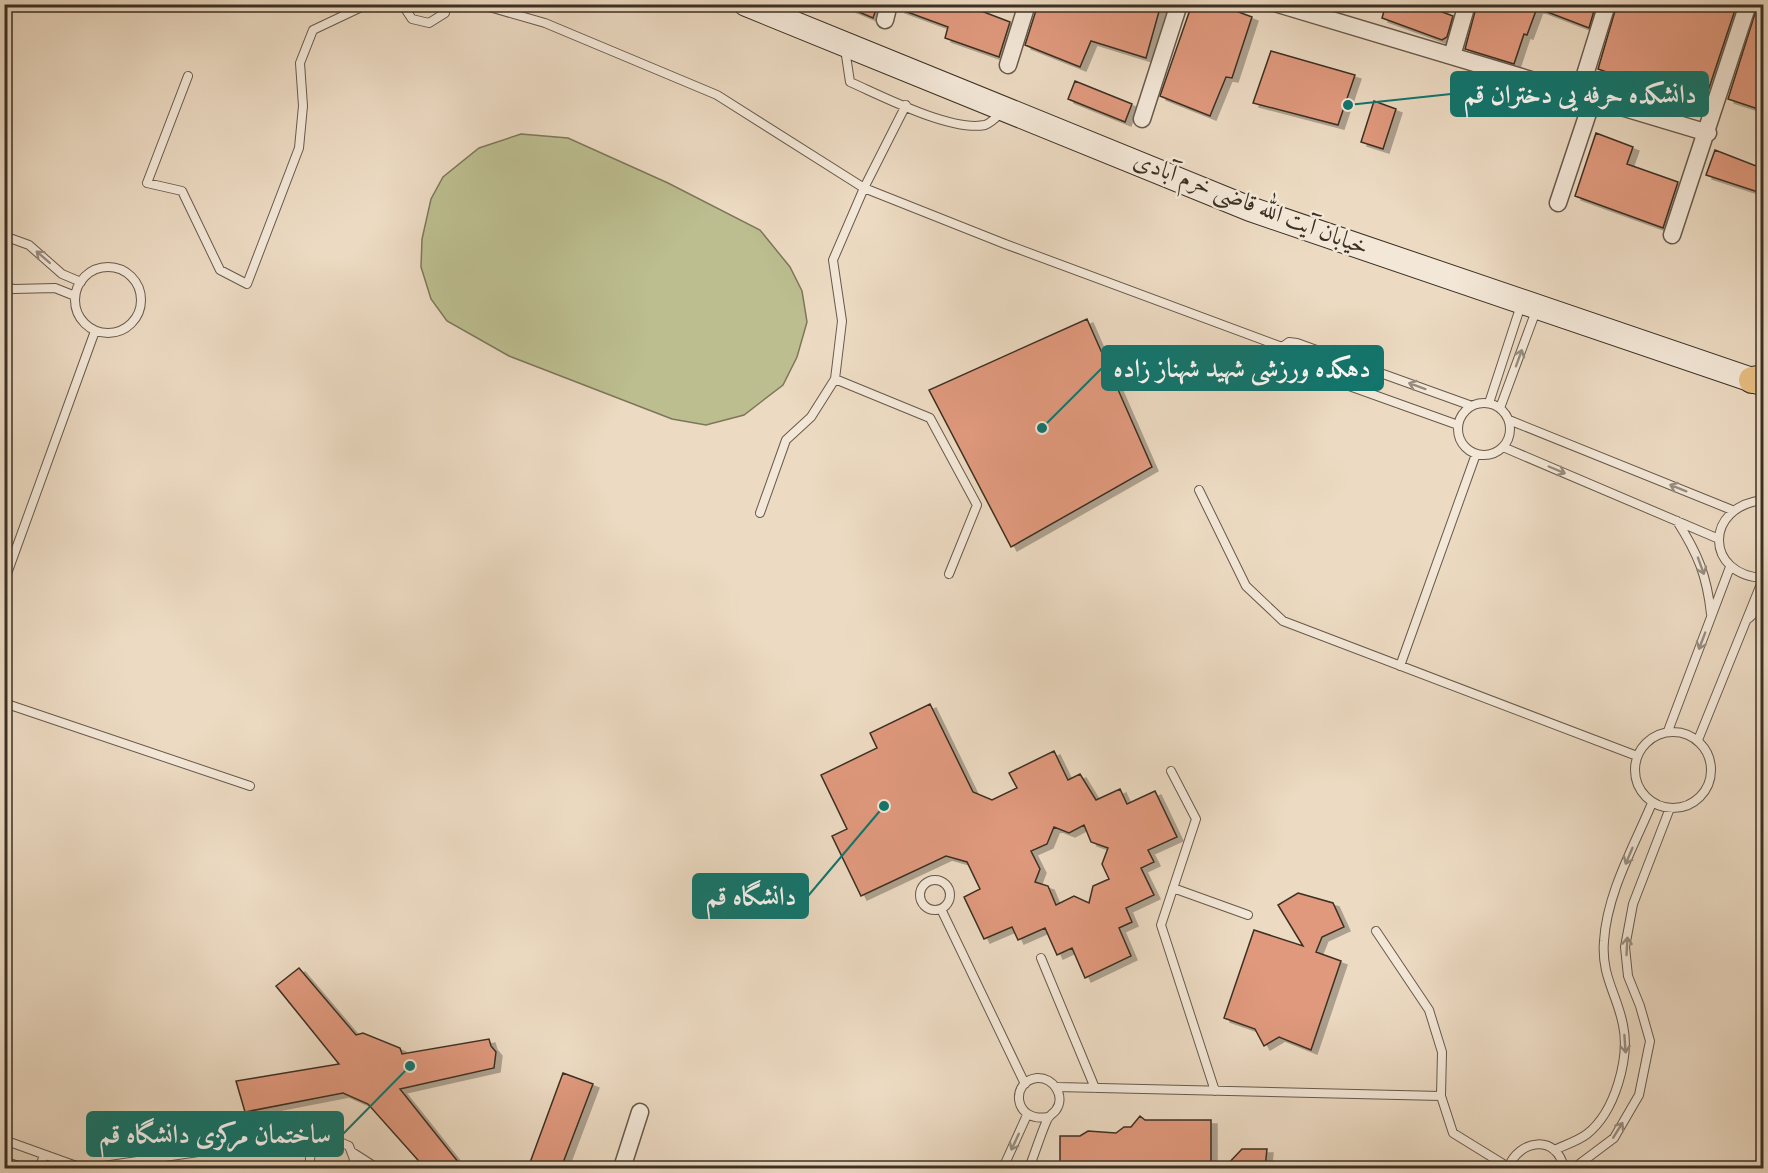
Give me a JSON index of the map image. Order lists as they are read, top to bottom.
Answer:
{
  "streets": {
    "main road": ["خیابان آیت الله قاضی خرم آبادی"]
  },
  "places": [
    "دانشکده حرفه یی دختران قم",
    "دهکده ورزشی شهید شهناز زاده",
    "دانشگاه قم",
    "ساختمان مرکزی دانشگاه قم"
  ]
}
